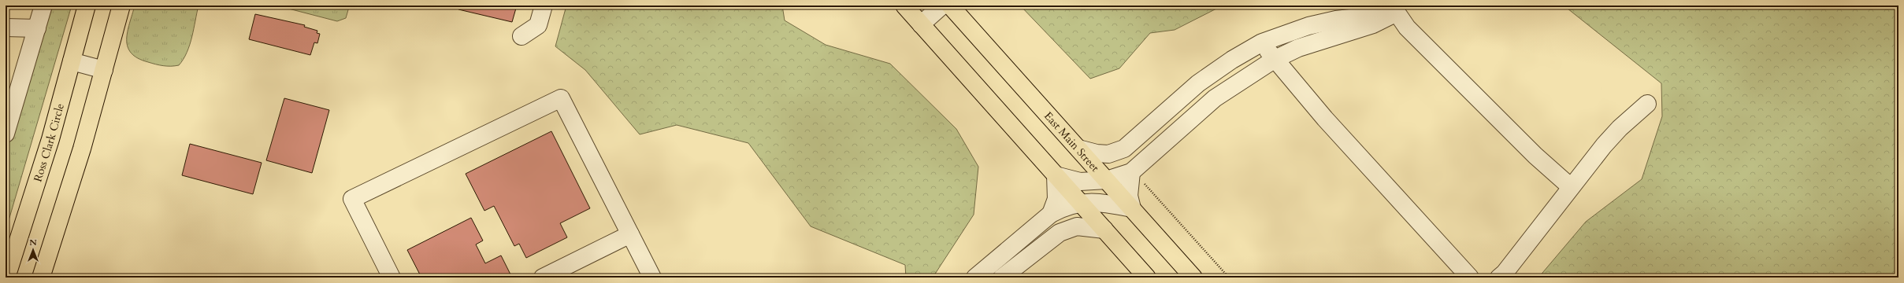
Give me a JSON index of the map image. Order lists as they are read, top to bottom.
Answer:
{
  "streets": {
    "highway": ["East Main Street", "Ross Clark Circle"]
  },
  "north": "top"
}
